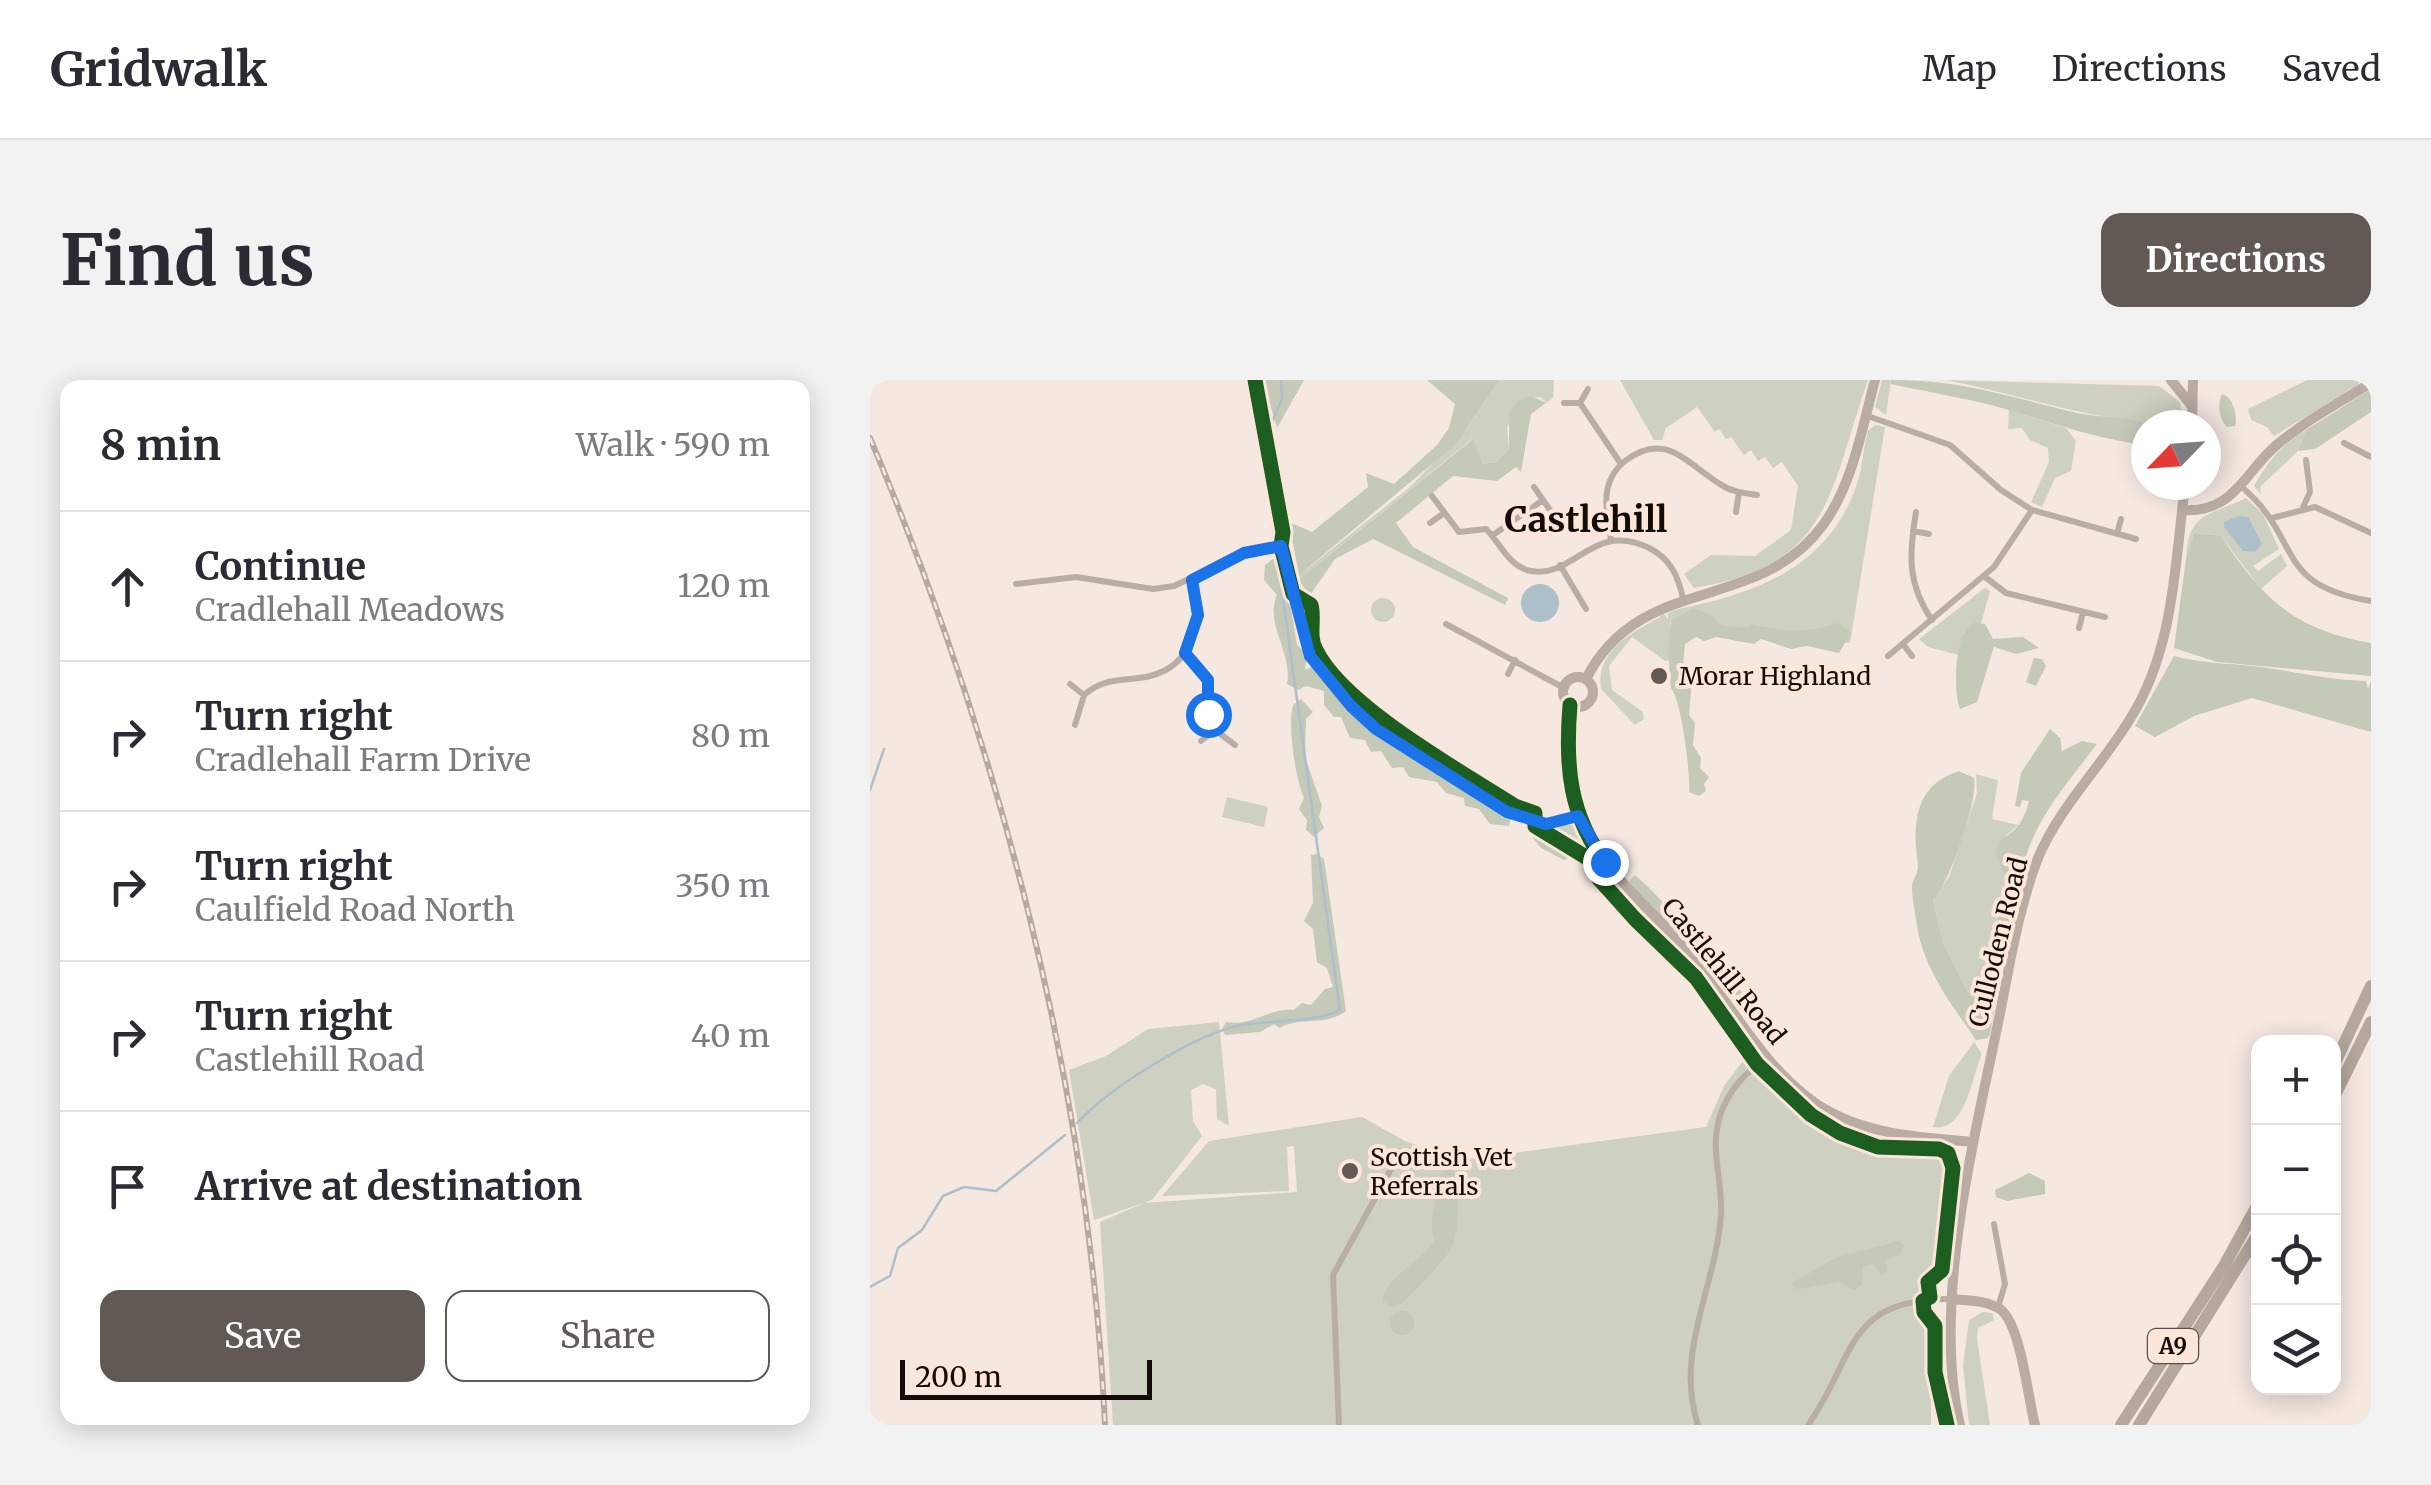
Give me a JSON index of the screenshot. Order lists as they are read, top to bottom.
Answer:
{
  "streets": {
    "highway": ["A9"],
    "main road": ["Culloden Road", "Castlehill Road"]
  },
  "crossings": [
    ["Culloden Road", "Castlehill Road"]
  ],
  "districts": ["Castlehill"],
  "places": ["Morar Highland", "Scottish Vet Referrals"],
  "scale_bar": "200 m",
  "north": "bottom left",
  "page": {
    "header": "Gridwalk",
    "nav": ["Map", "Directions", "Saved"],
    "buttons": [
      "Directions",
      ["Save", "Share"]
    ],
    "title": "Find us",
    "heading": ["8 min", "Walk · 590 m"],
    "list": [
      ["Continue", "Cradlehall Meadows", "120 m"],
      ["Turn right", "Cradlehall Farm Drive", "80 m"],
      ["Turn right", "Caulfield Road North", "350 m"],
      ["Turn right", "Castlehill Road", "40 m"],
      "Arrive at destination"
    ],
    "map_buttons": ["+", "−"],
    "scale": "200 m"
  }
}
